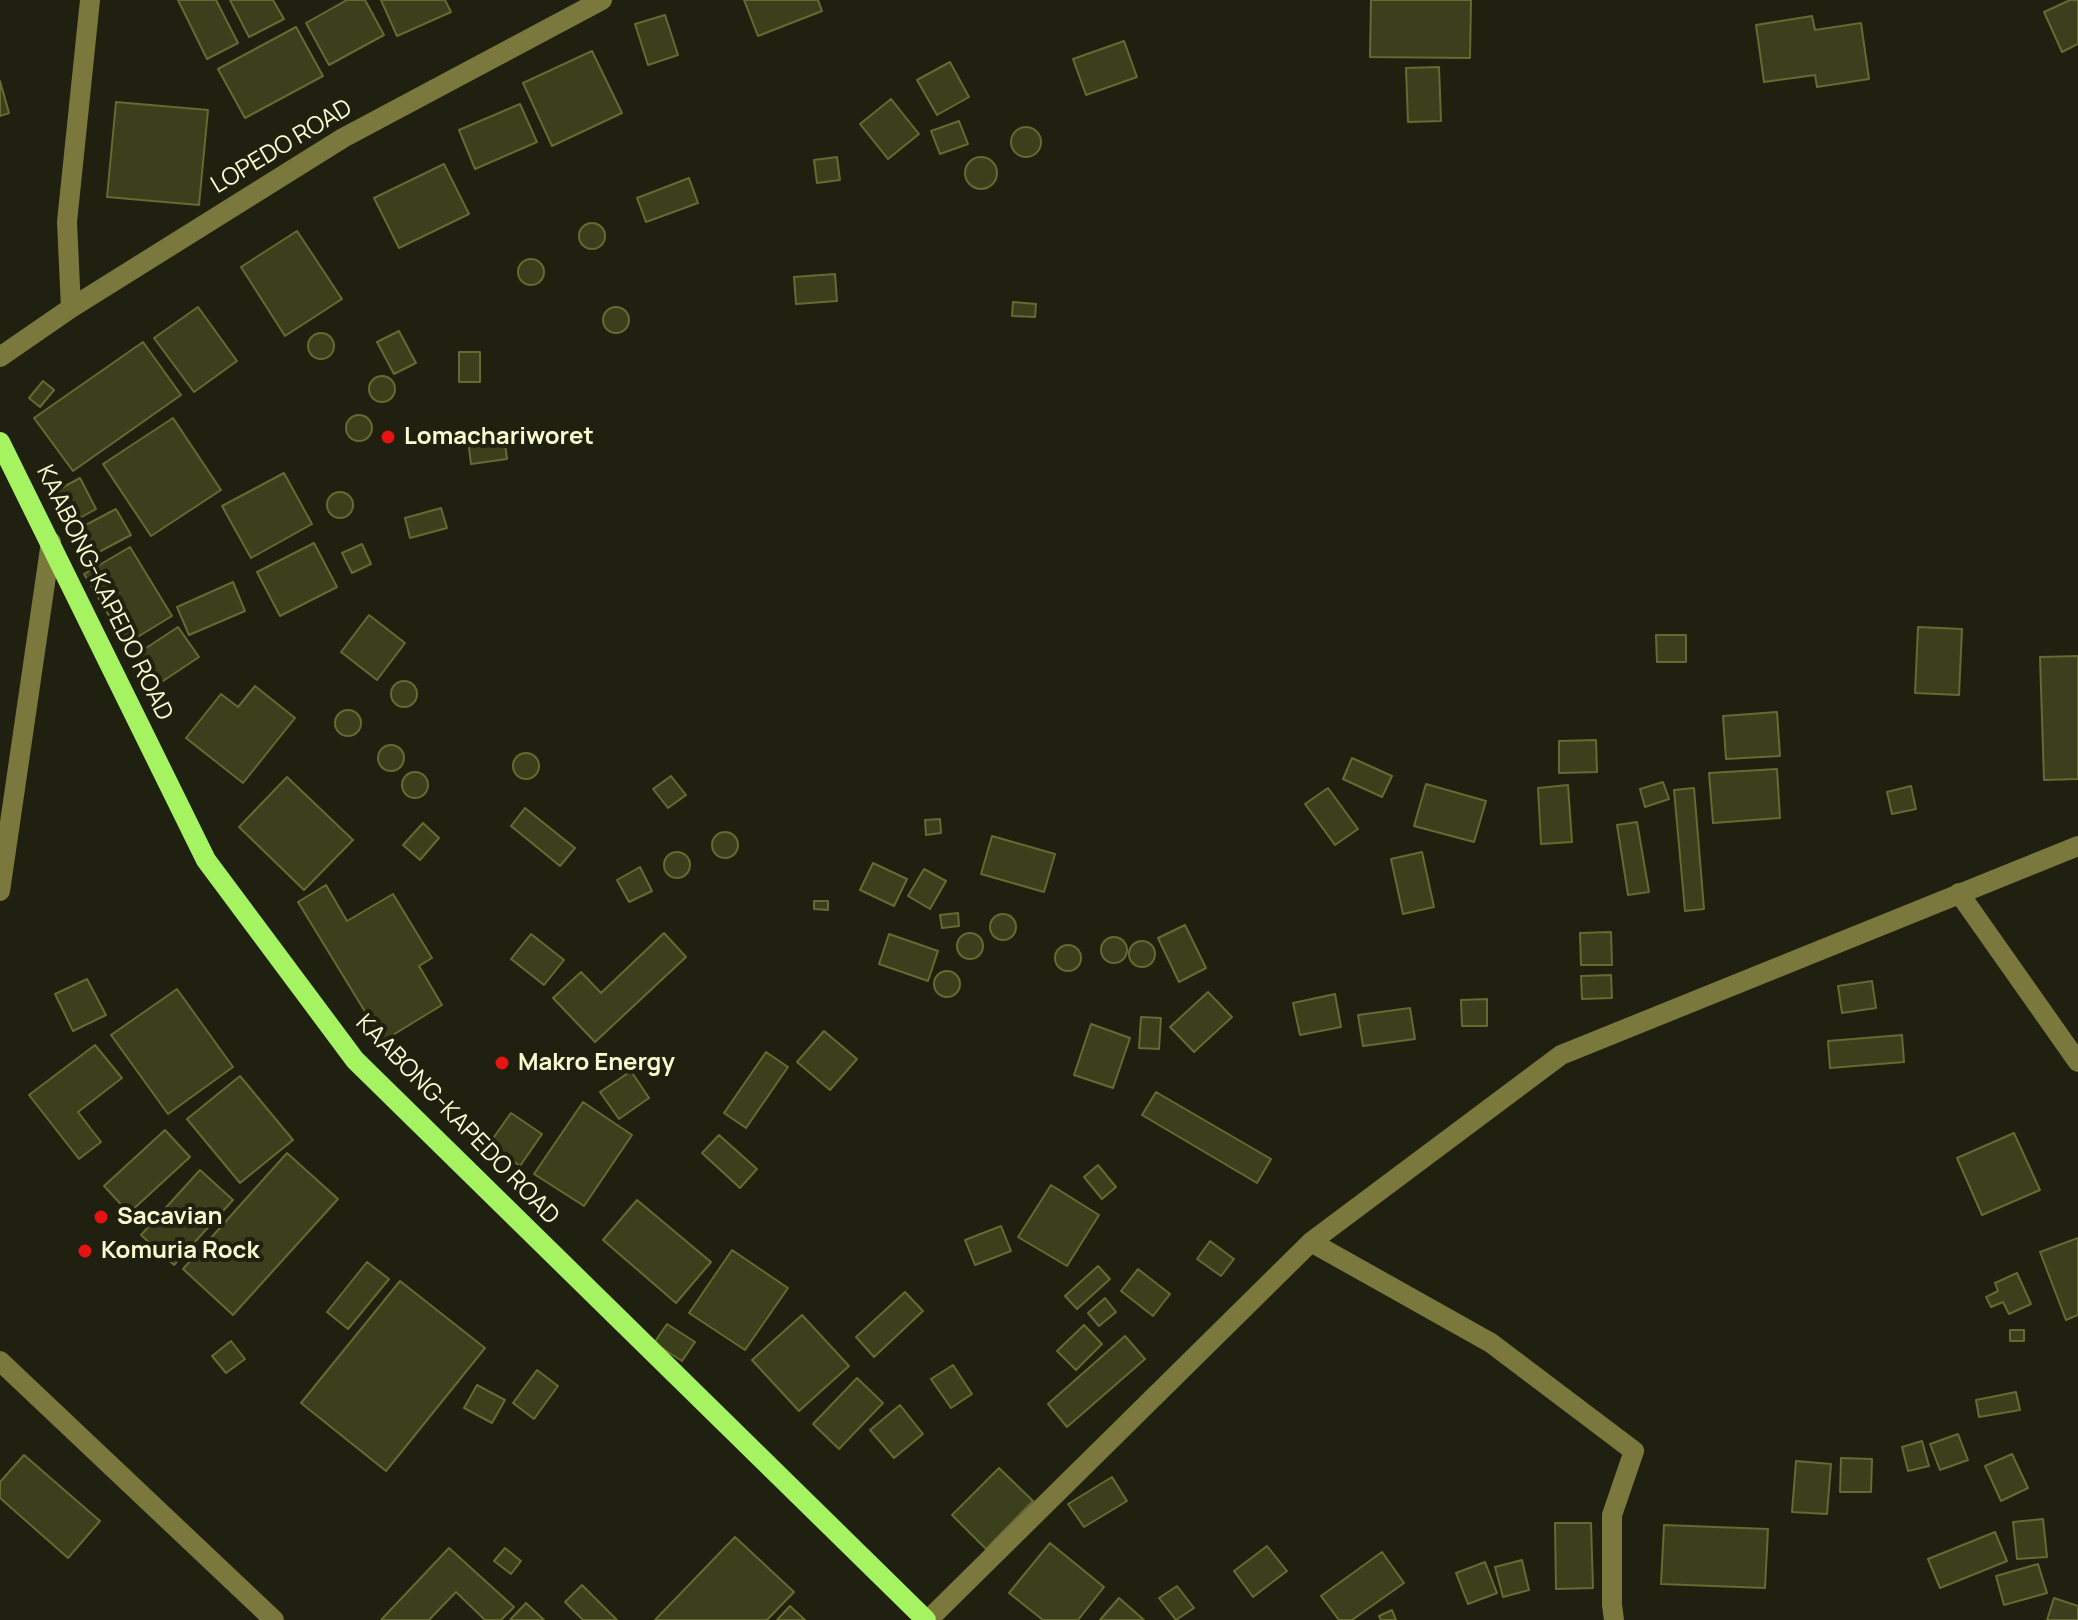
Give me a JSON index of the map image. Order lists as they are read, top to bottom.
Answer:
{
  "streets": {
    "main road": ["KAABONG-KAPEDO ROAD"],
    "street": ["LOPEDO ROAD"]
  },
  "places": [
    "Lomachariworet",
    "Makro Energy",
    "Sacavian",
    "Komuria Rock"
  ]
}
